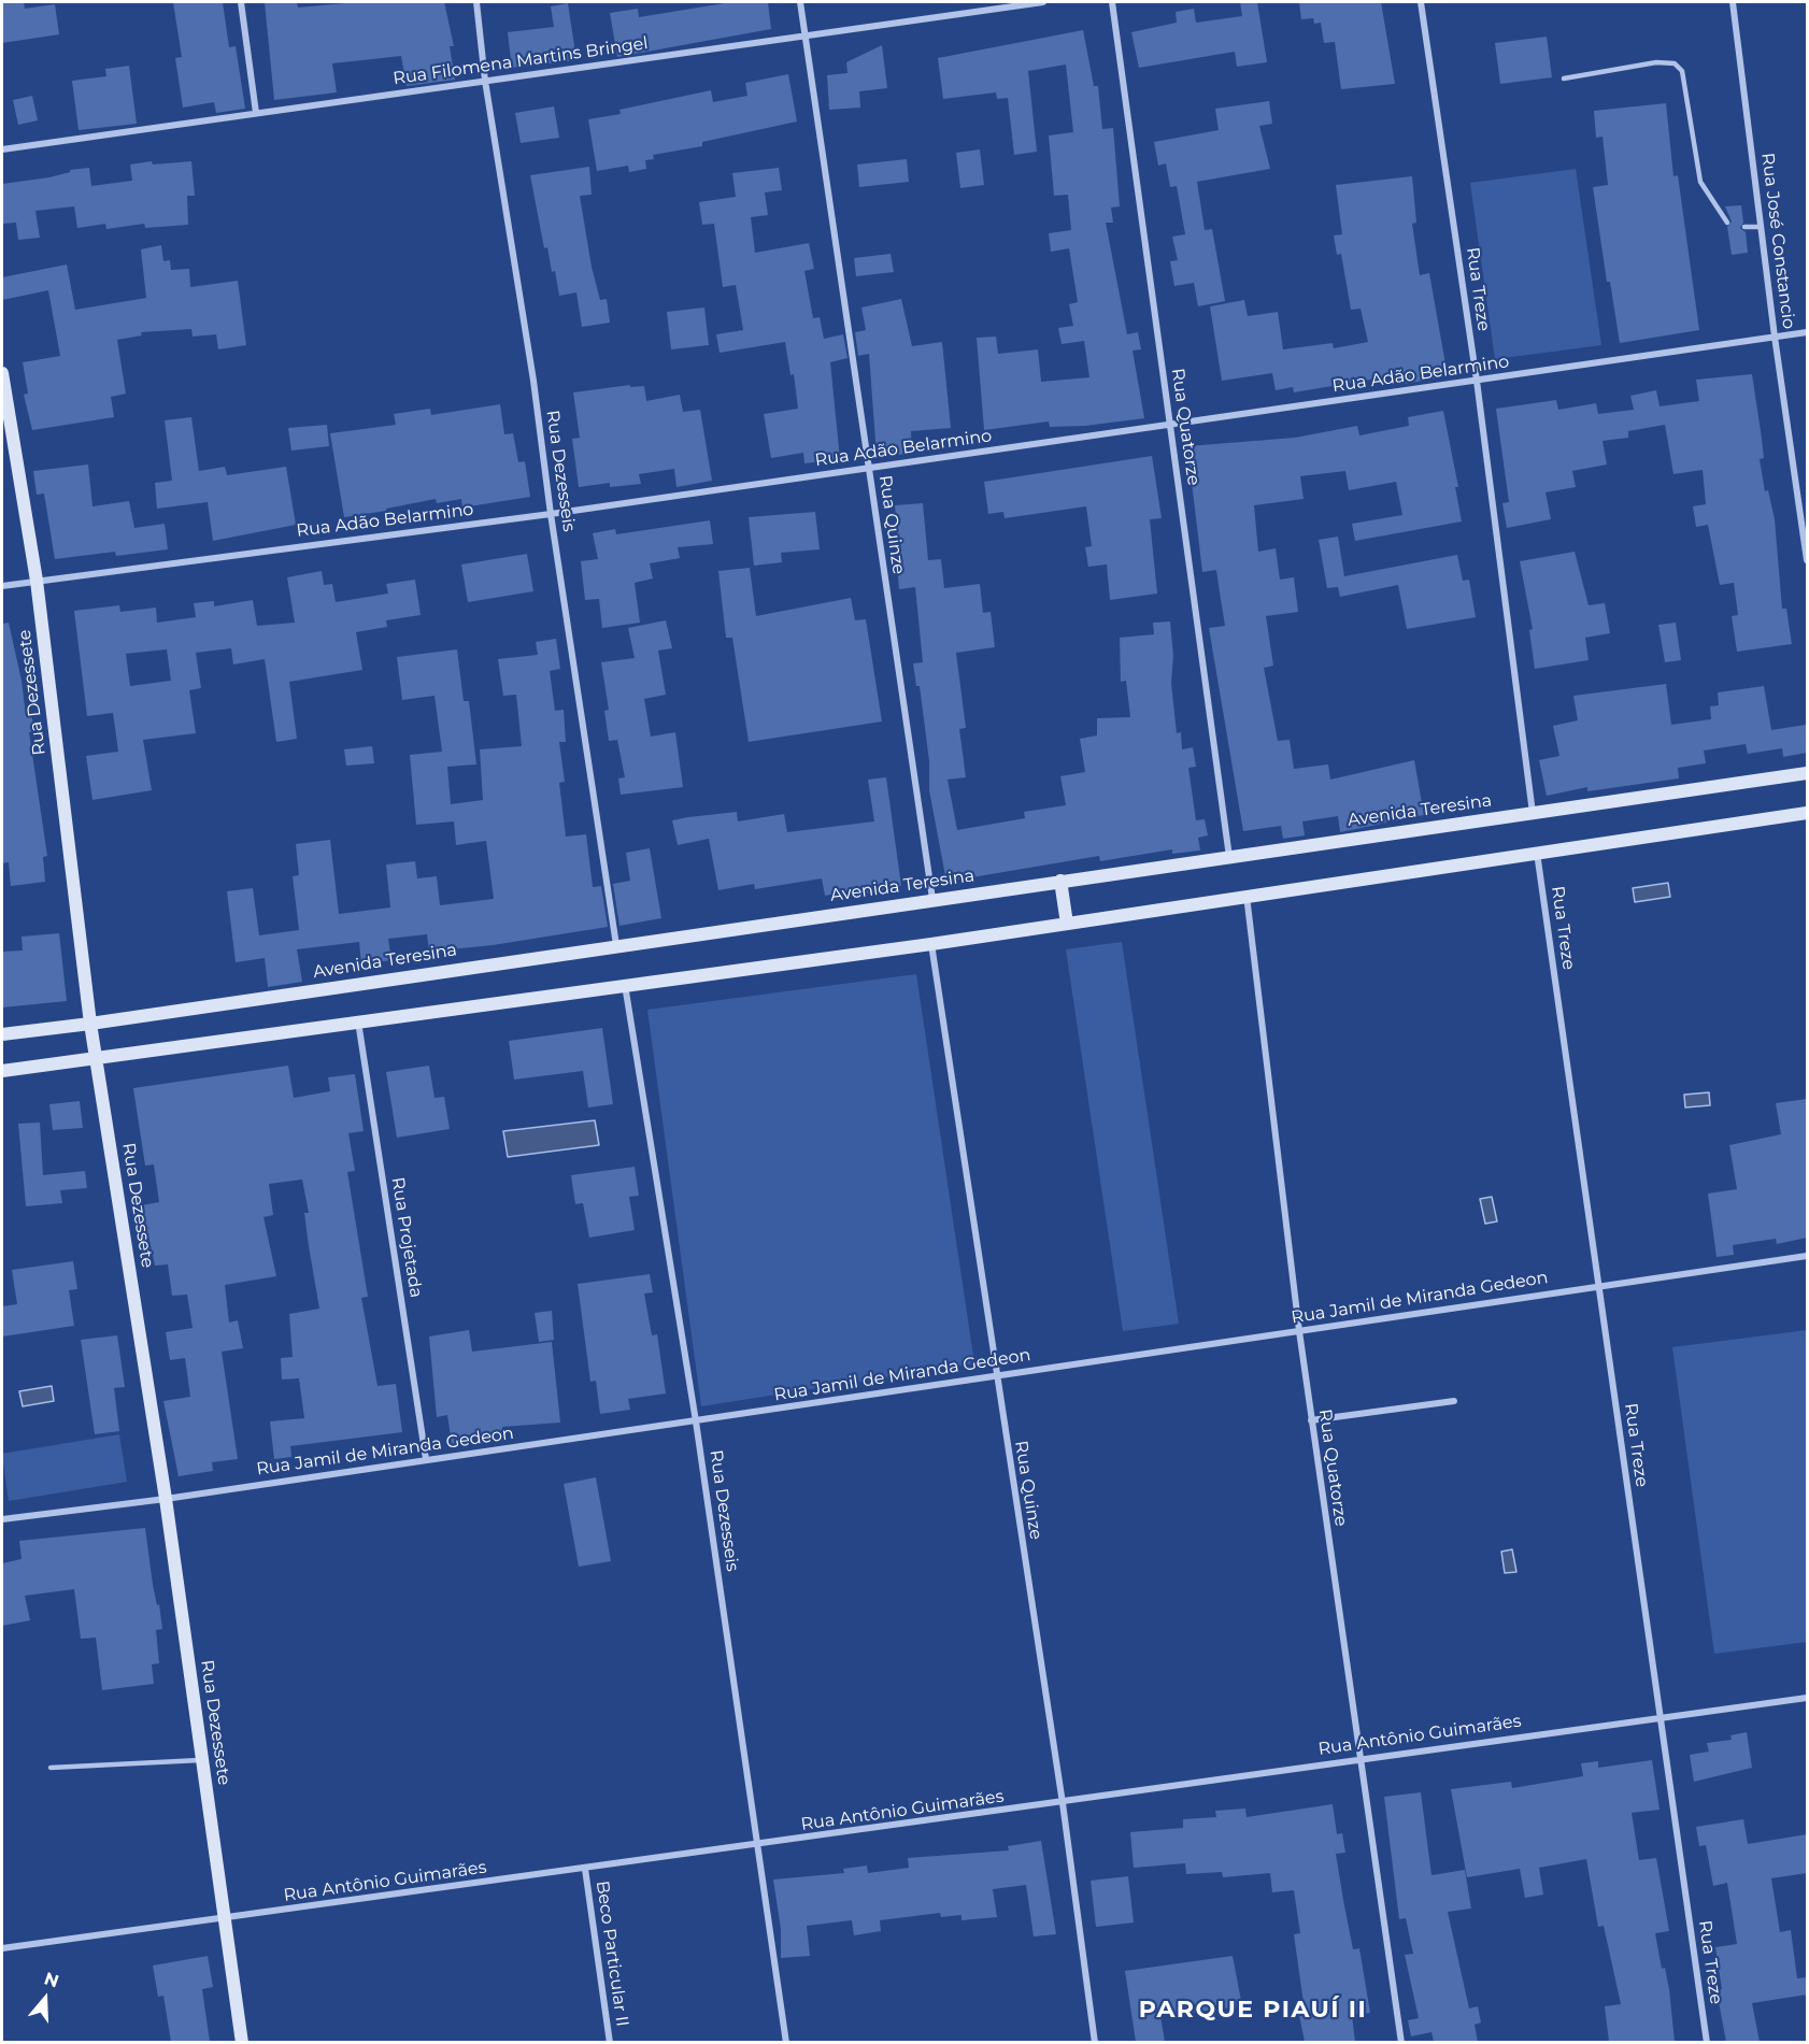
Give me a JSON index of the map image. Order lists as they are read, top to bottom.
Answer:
{
  "streets": {
    "main road": ["Rua Dezessete", "Avenida Teresina"],
    "street": [
      "Rua Filomena Martins Bringel",
      "Rua José Constancio",
      "Rua Treze",
      "Rua Adão Belarmino",
      "Rua Quatorze",
      "Rua Dezesseis",
      "Rua Quinze",
      "Rua Projetada",
      "Rua Jamil de Miranda Gedeon",
      "Rua Antônio Guimarães",
      "Beco Particular II"
    ]
  },
  "crossings": [
    ["Rua Filomena Martins Bringel", "Rua Dezesseis"],
    ["Rua Filomena Martins Bringel", "Rua Quinze"],
    ["Rua José Constancio", "Rua Adão Belarmino"],
    ["Rua Treze", "Rua Adão Belarmino"],
    ["Rua Treze", "Avenida Teresina"],
    ["Rua Treze", "Rua Jamil de Miranda Gedeon"],
    ["Rua Treze", "Rua Antônio Guimarães"],
    ["Rua Adão Belarmino", "Rua Quatorze"],
    ["Rua Adão Belarmino", "Rua Dezesseis"],
    ["Rua Adão Belarmino", "Rua Quinze"],
    ["Rua Adão Belarmino", "Rua Dezessete"],
    ["Rua Quatorze", "Avenida Teresina"],
    ["Rua Quatorze", "Rua Jamil de Miranda Gedeon"],
    ["Rua Quatorze", "Rua Antônio Guimarães"],
    ["Rua Dezesseis", "Avenida Teresina"],
    ["Rua Dezesseis", "Rua Jamil de Miranda Gedeon"],
    ["Rua Dezesseis", "Rua Antônio Guimarães"],
    ["Rua Quinze", "Avenida Teresina"],
    ["Rua Quinze", "Rua Jamil de Miranda Gedeon"],
    ["Rua Quinze", "Rua Antônio Guimarães"],
    ["Rua Dezessete", "Avenida Teresina"],
    ["Rua Dezessete", "Rua Jamil de Miranda Gedeon"],
    ["Rua Dezessete", "Rua Antônio Guimarães"],
    ["Rua Projetada", "Rua Jamil de Miranda Gedeon"],
    ["Rua Antônio Guimarães", "Beco Particular II"]
  ],
  "districts": ["PARQUE PIAUÍ II"],
  "north": "top"
}
